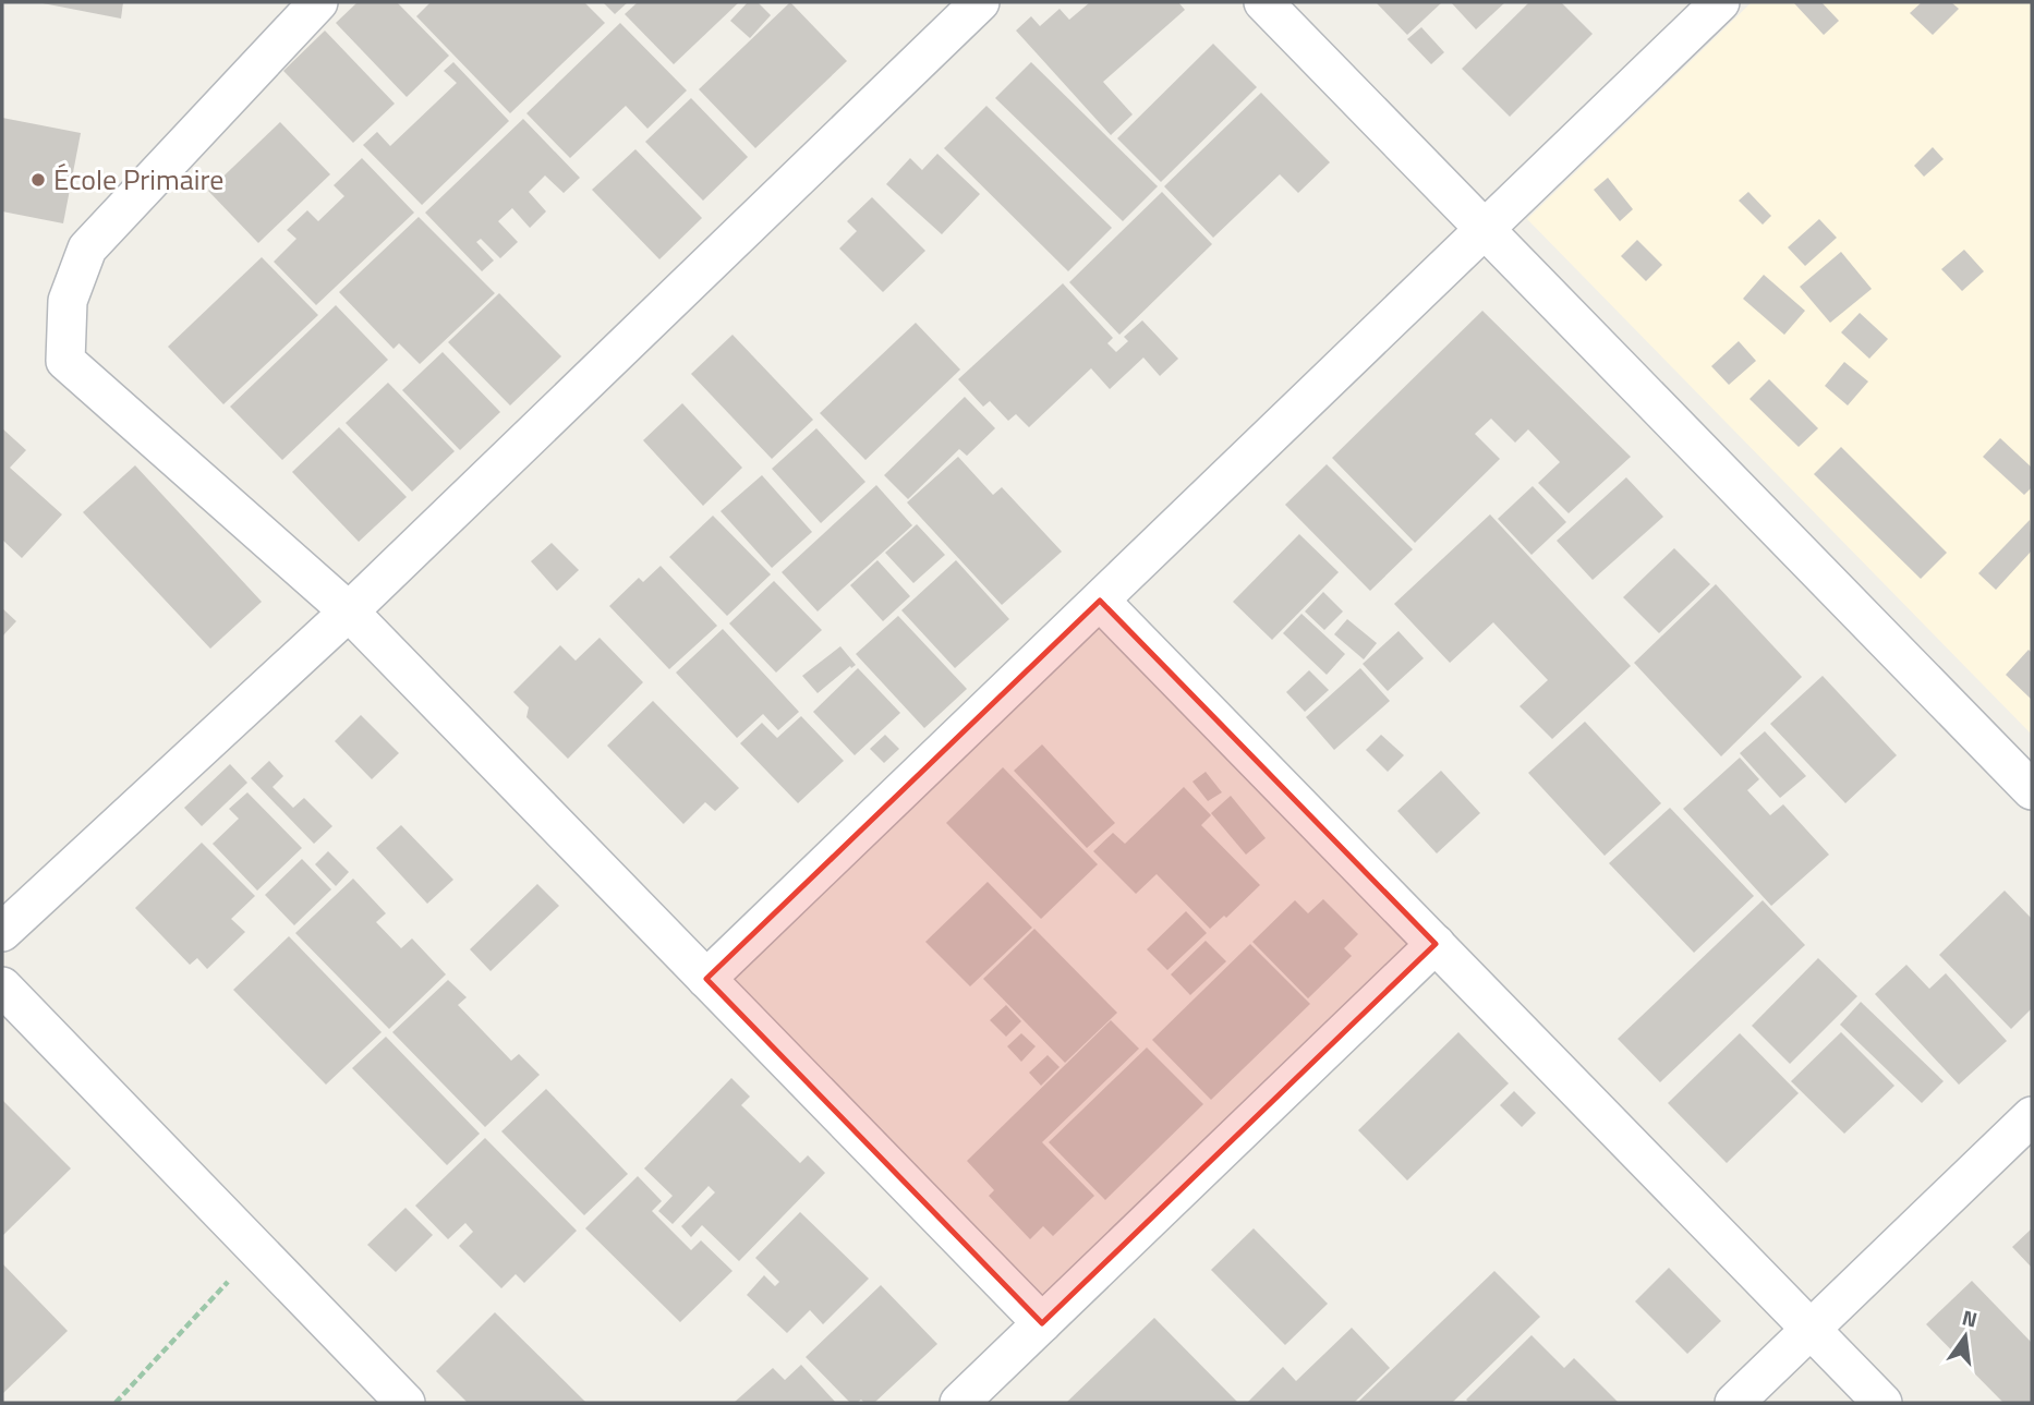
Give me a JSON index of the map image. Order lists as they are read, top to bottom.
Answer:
{
  "places": ["École Primaire"],
  "north": "top"
}
